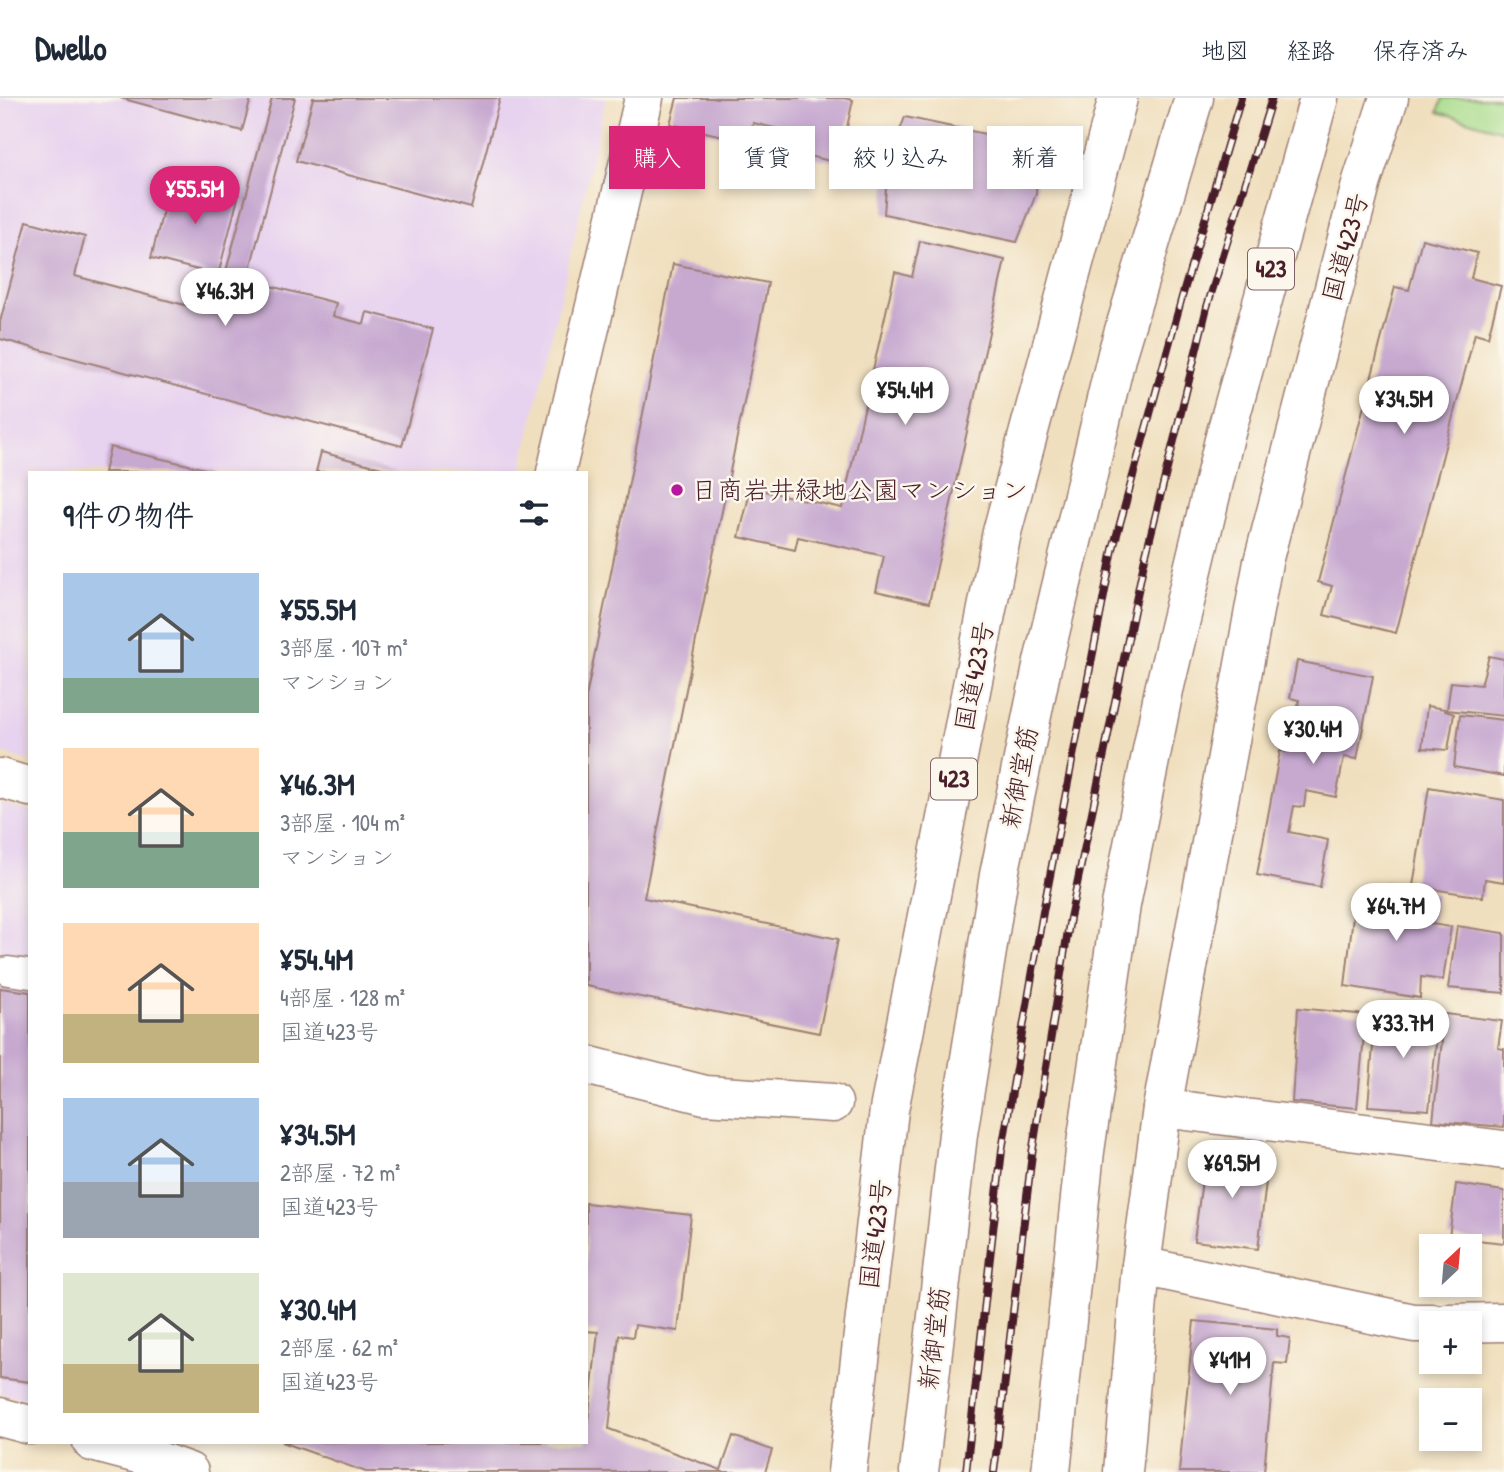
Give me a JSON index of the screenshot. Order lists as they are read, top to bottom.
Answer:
{
  "streets": {
    "main road": ["国道423号", "423", "新御堂筋"]
  },
  "places": ["日商岩井緑地公園マンション"],
  "north": "top right",
  "page": {
    "header": "Dwello",
    "nav": ["地図", "経路", "保存済み"],
    "chip": [
      "購入",
      "賃貸",
      "絞り込み",
      "新着"
    ],
    "price": [
      "¥55.5M",
      "¥46.3M",
      "¥54.4M",
      "¥34.5M",
      "¥30.4M",
      "¥64.7M",
      "¥33.7M",
      "¥69.5M",
      "¥41M"
    ],
    "heading": "9件の物件",
    "list": [
      {
        "name": "¥55.5M",
        "note": "3部屋 · 107 m² · マンション"
      },
      {
        "name": "¥46.3M",
        "note": "3部屋 · 104 m² · マンション"
      },
      {
        "name": "¥54.4M",
        "note": "4部屋 · 128 m² · 国道423号"
      },
      {
        "name": "¥34.5M",
        "note": "2部屋 · 72 m² · 国道423号"
      },
      {
        "name": "¥30.4M",
        "note": "2部屋 · 62 m² · 国道423号"
      }
    ],
    "map_buttons": ["+", "−"]
  }
}
